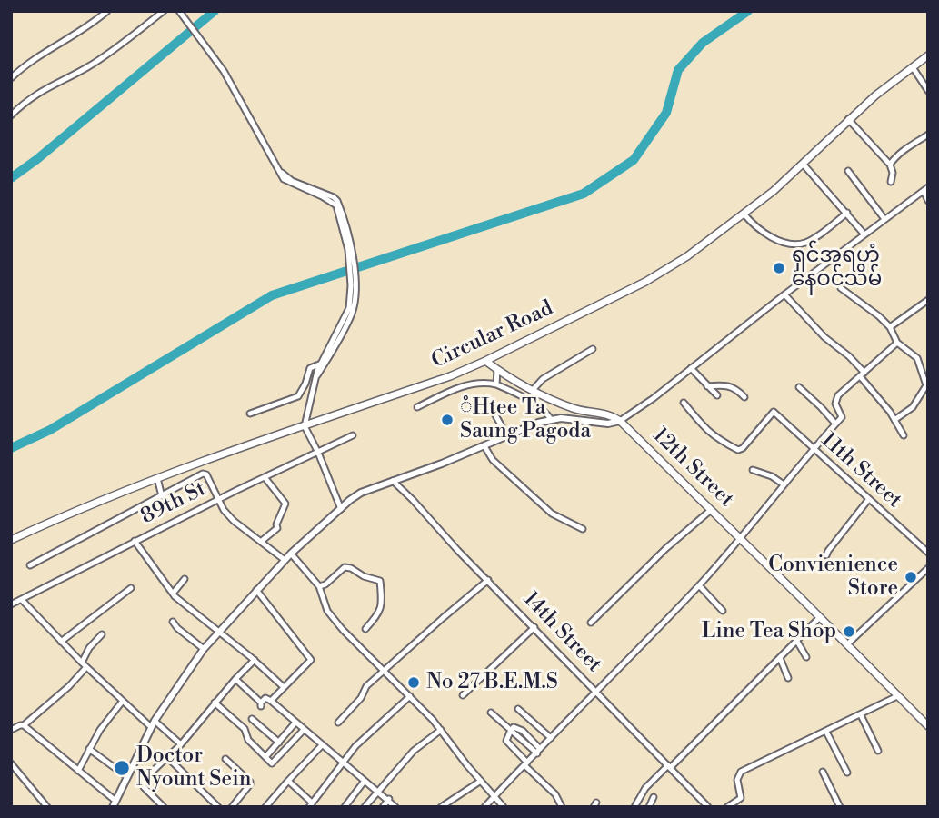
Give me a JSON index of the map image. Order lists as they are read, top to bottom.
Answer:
{
  "streets": {
    "main road": ["Circular Road", "12th Street"],
    "street": ["11th Street", "89th St", "14th Street"]
  },
  "crossings": [
    ["Circular Road", "12th Street"]
  ],
  "places": [
    "ရှင်အရဟံ နေဝင်သိမ်",
    "ံHtee Ta Saung Pagoda",
    "Convienience Store",
    "Line Tea Shop",
    "No 27 B.E.M.S",
    "Doctor Nyount Sein"
  ]
}
